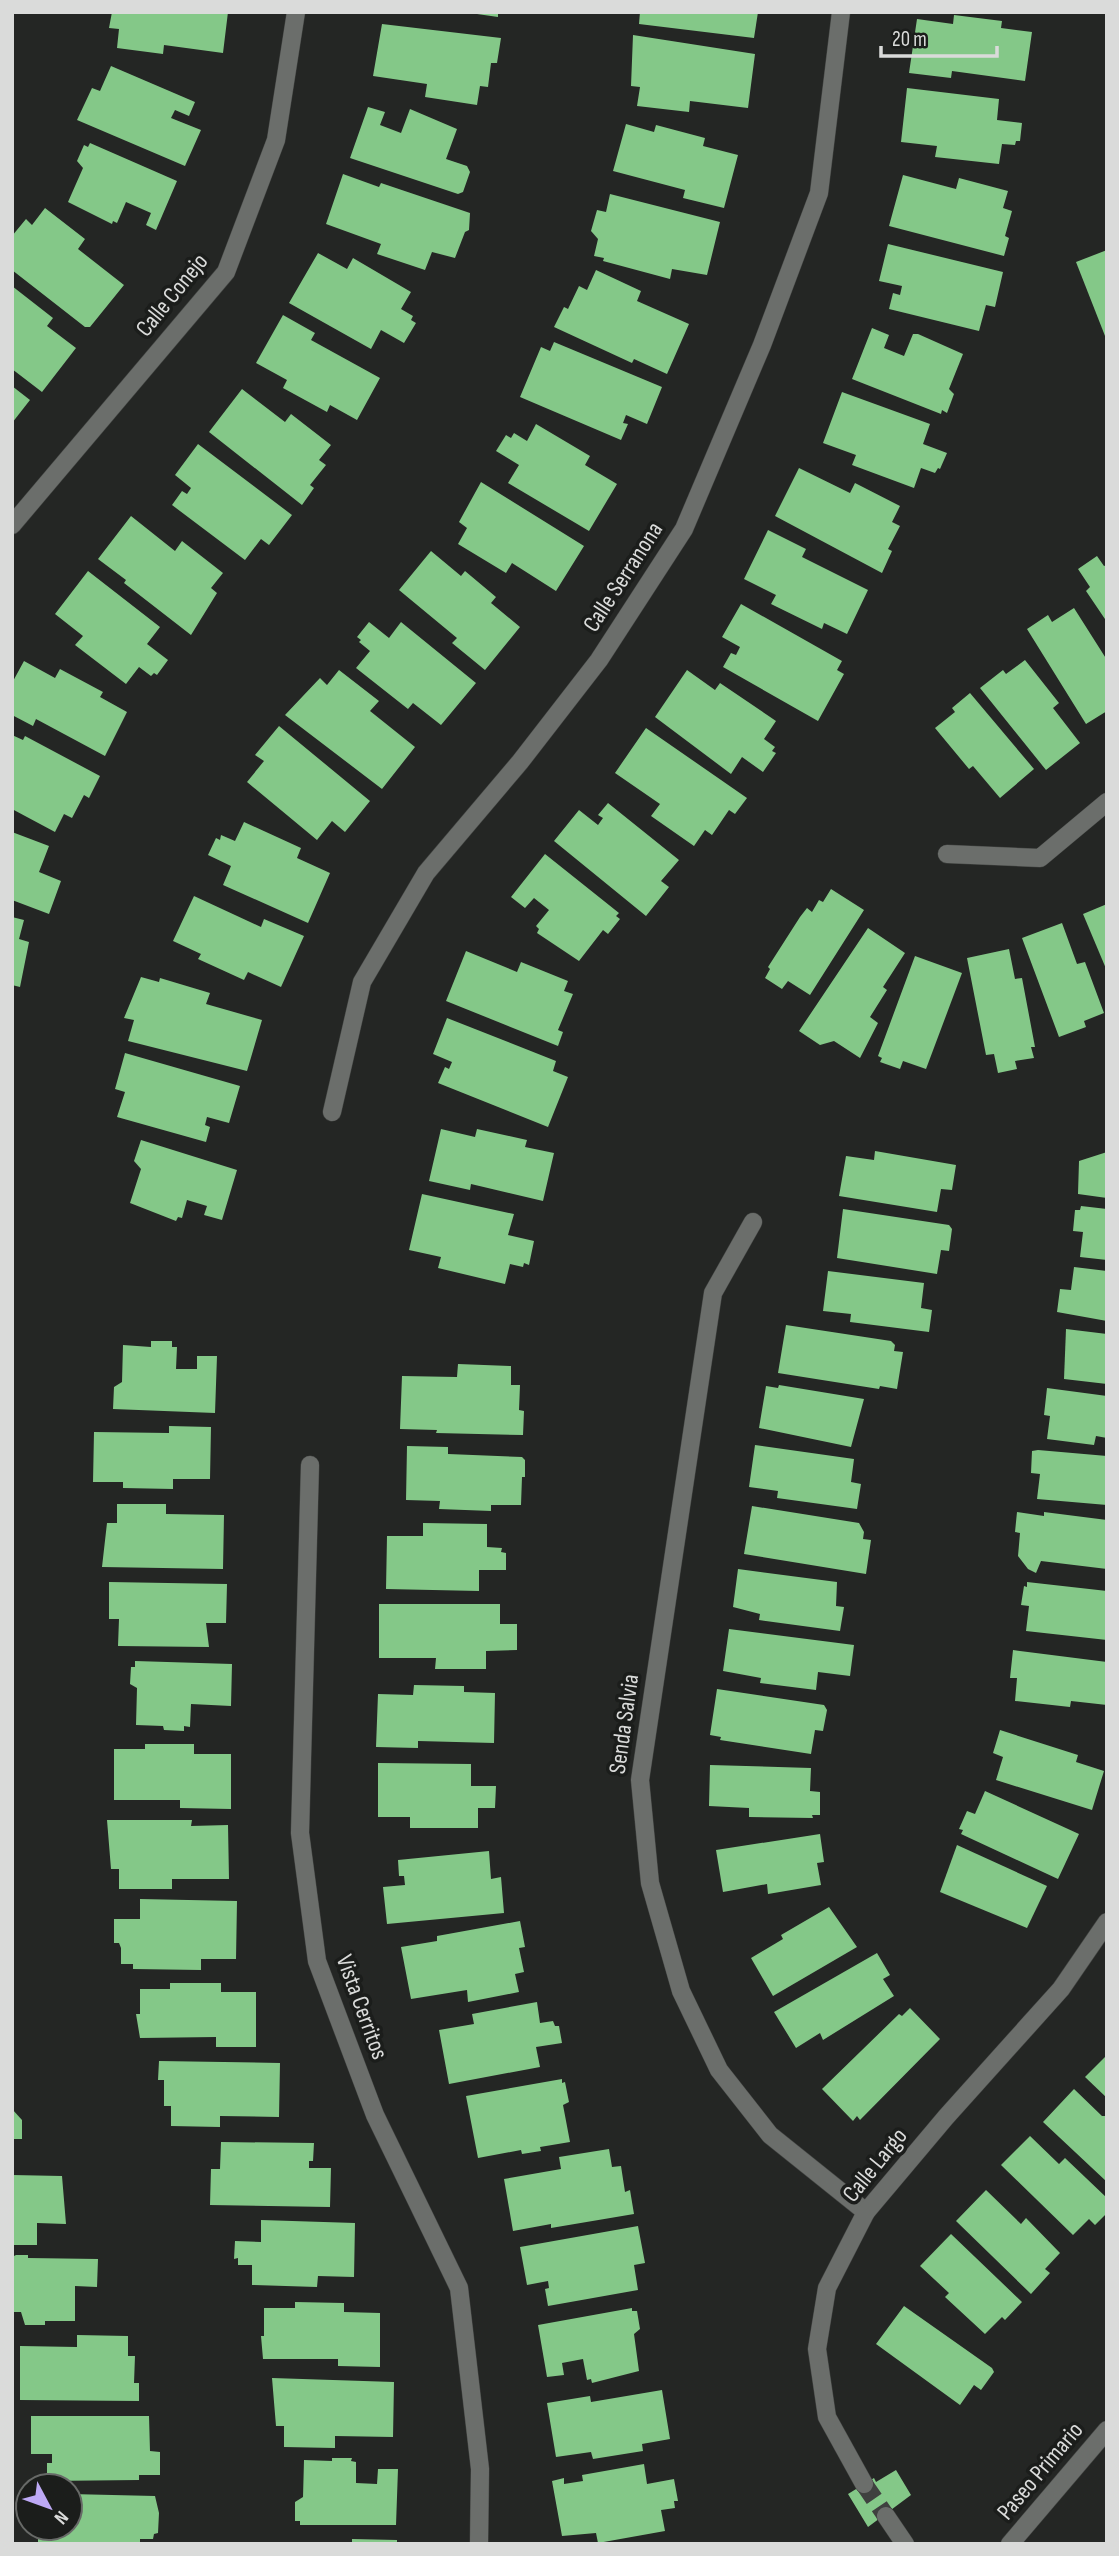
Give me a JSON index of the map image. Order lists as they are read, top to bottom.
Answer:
{
  "streets": {
    "street": [
      "Calle Conejo",
      "Calle Serranona",
      "Senda Salvia",
      "Vista Cerritos",
      "Calle Largo",
      "Paseo Primario"
    ]
  },
  "crossings": [
    ["Senda Salvia", "Calle Largo"]
  ],
  "scale_bar": "20 m",
  "north": "bottom right"
}
